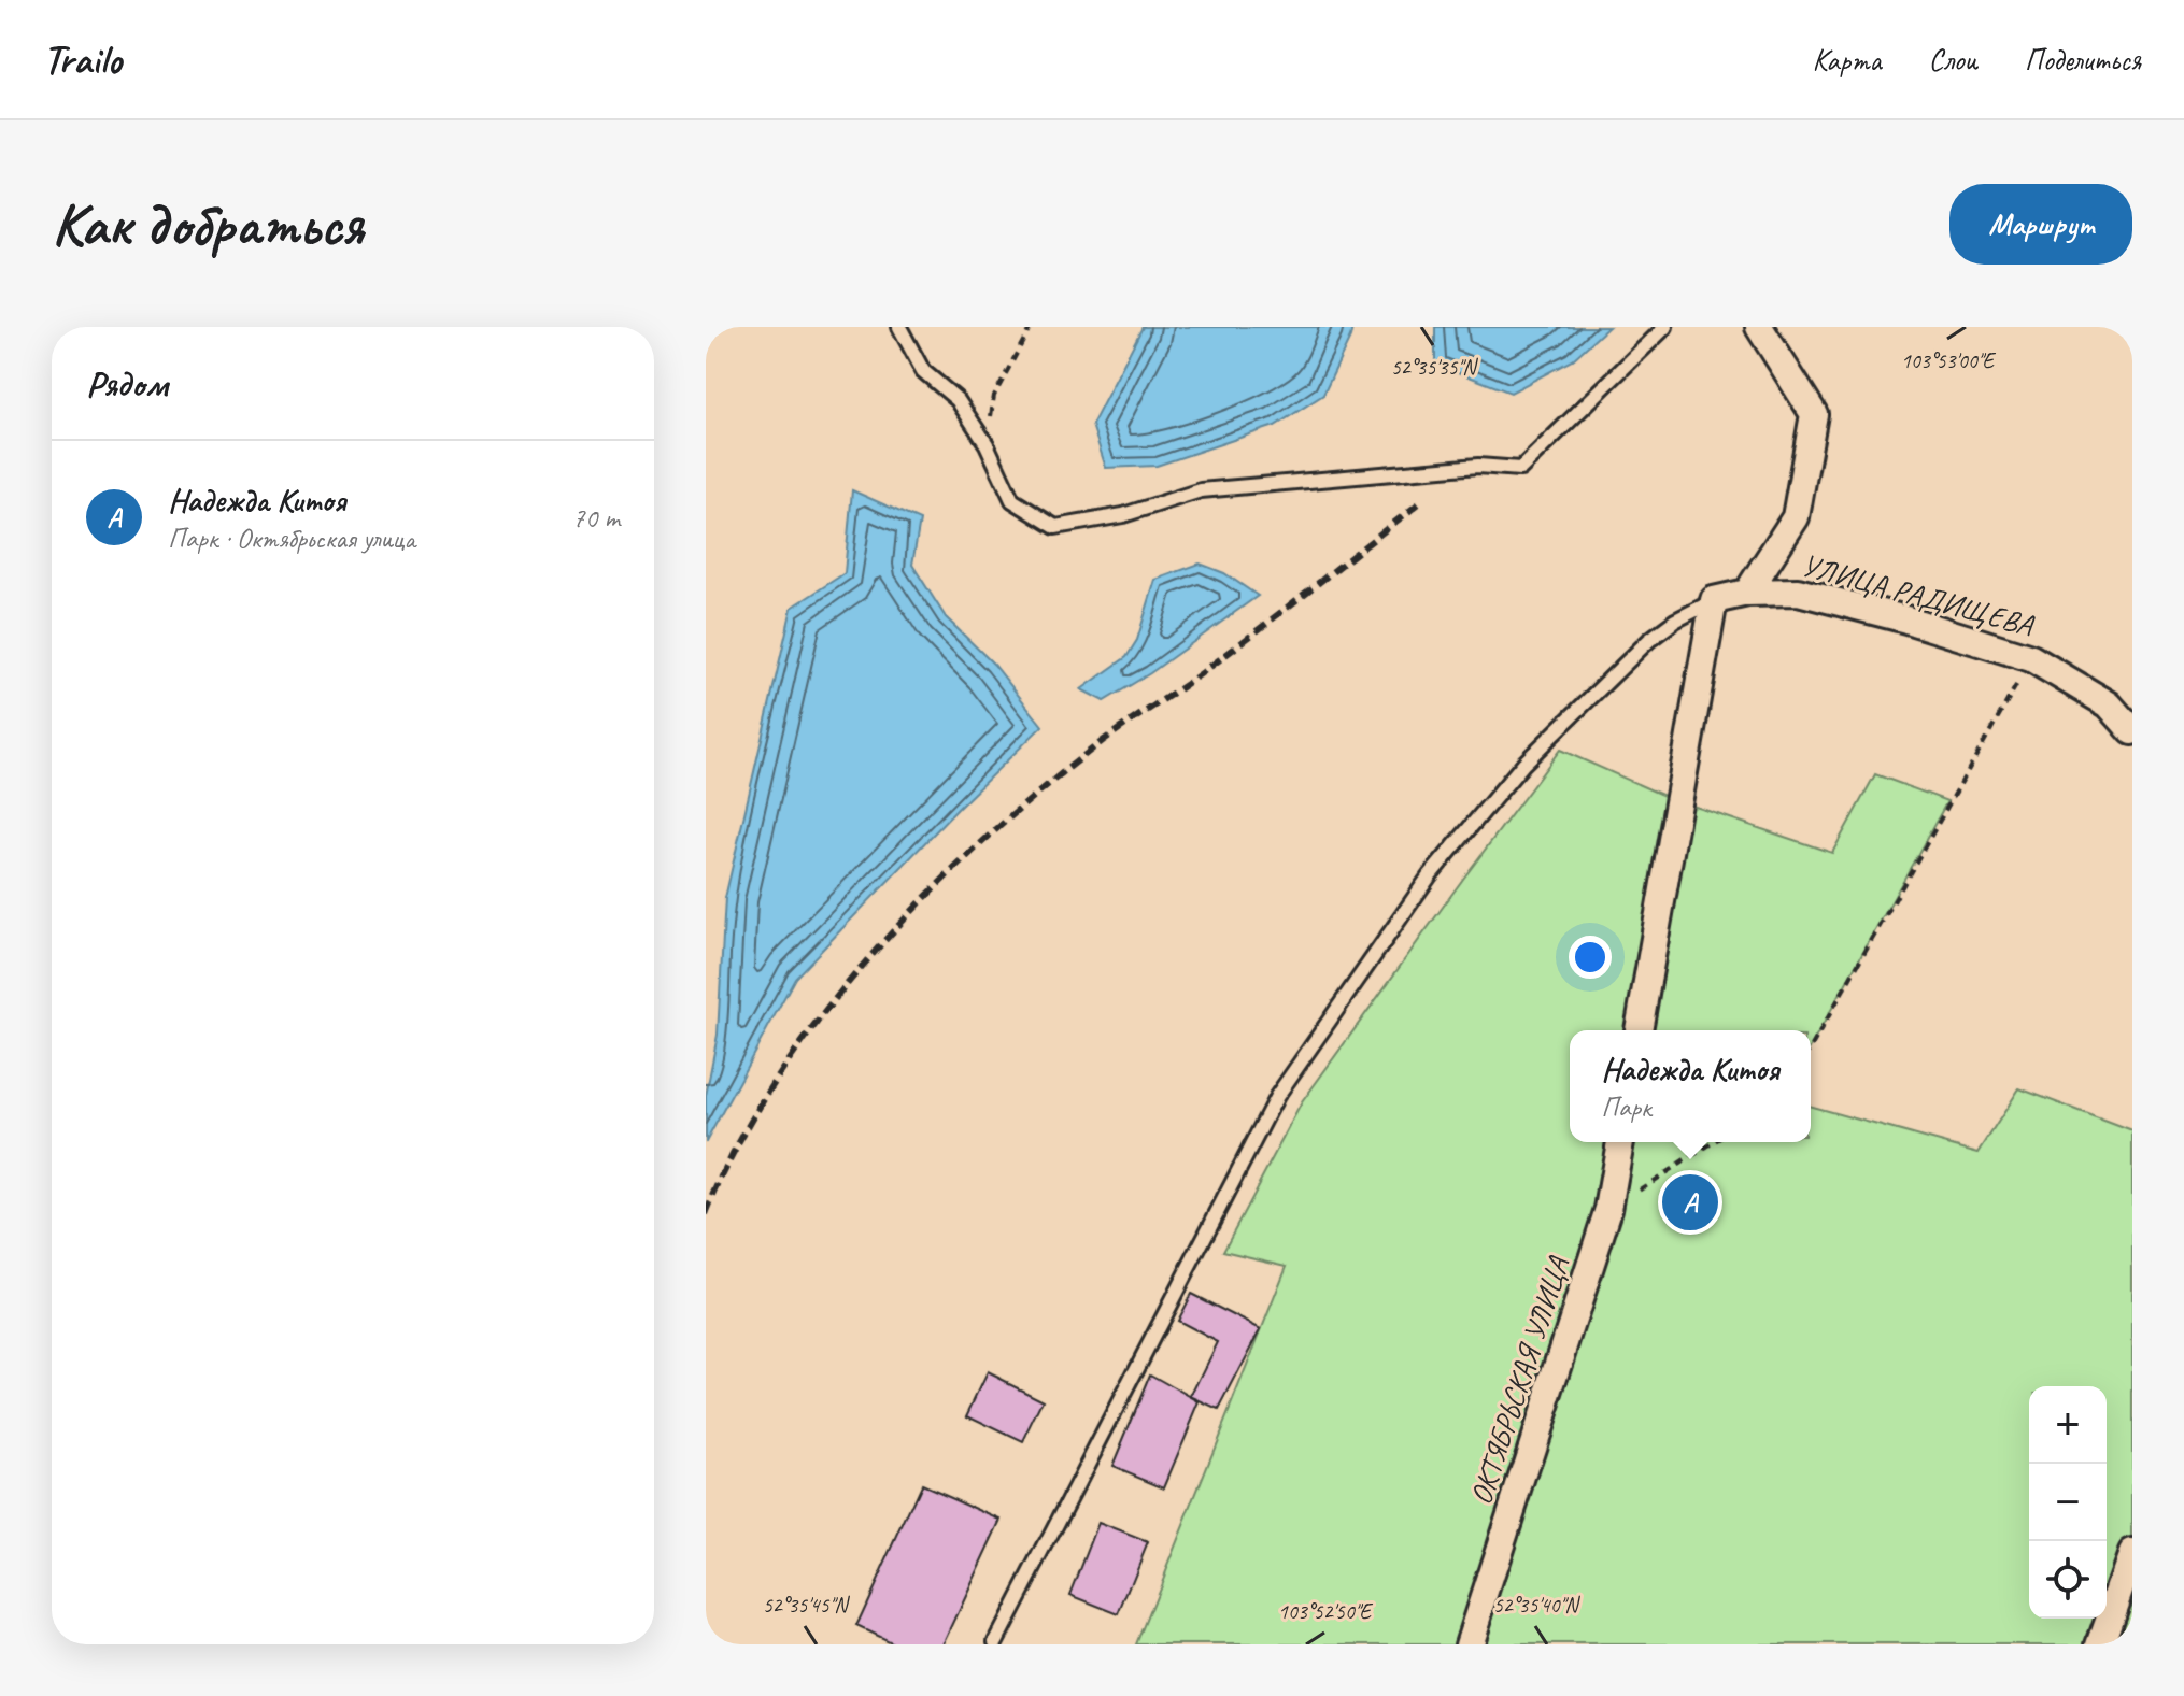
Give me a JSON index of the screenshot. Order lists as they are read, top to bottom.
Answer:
{
  "streets": {
    "street": ["УЛИЦА РАДИЩЕВА", "ОКТЯБРЬСКАЯ УЛИЦА"]
  },
  "page": {
    "header": "Trailo",
    "nav": ["Карта", "Слои", "Поделиться"],
    "buttons": "Маршрут",
    "title": "Как добраться",
    "heading": "Рядом",
    "list": [
      {
        "mark": "A",
        "name": "Надежда Китоя",
        "note": "Парк · Октябрьская улица",
        "value": "70 m"
      }
    ],
    "popup": ["Надежда Китоя", "Парк"],
    "pins": "A",
    "map_buttons": ["+", "−"]
  },
  "coordinates": [
    "103°53'00\"E",
    "52°35'35\"N",
    "52°35'45\"N",
    "52°35'40\"N",
    "103°52'50\"E"
  ]
}
